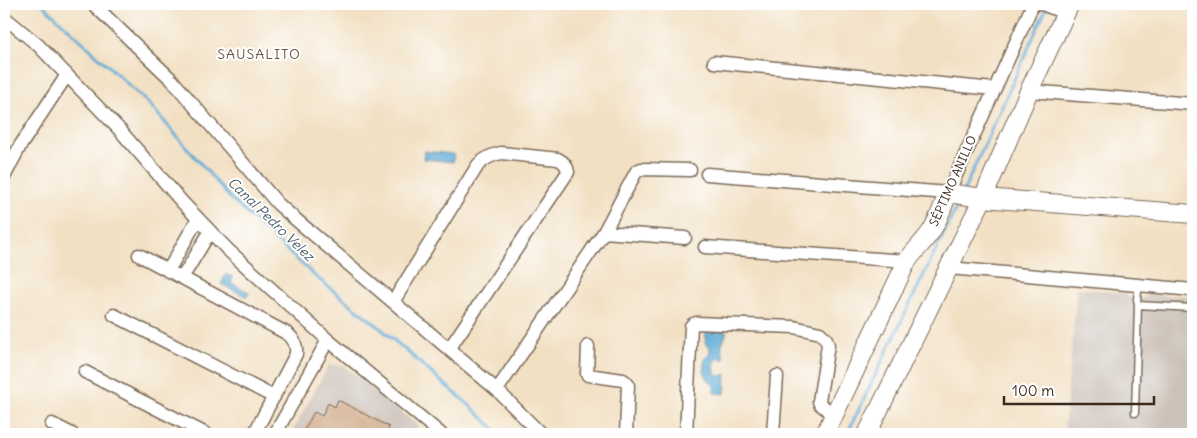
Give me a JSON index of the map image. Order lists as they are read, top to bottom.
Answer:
{
  "streets": {
    "street": ["SÉPTIMO ANILLO"]
  },
  "districts": ["SAUSALITO"],
  "water": ["Canal Pedro Velez"],
  "scale_bar": "100 m"
}
